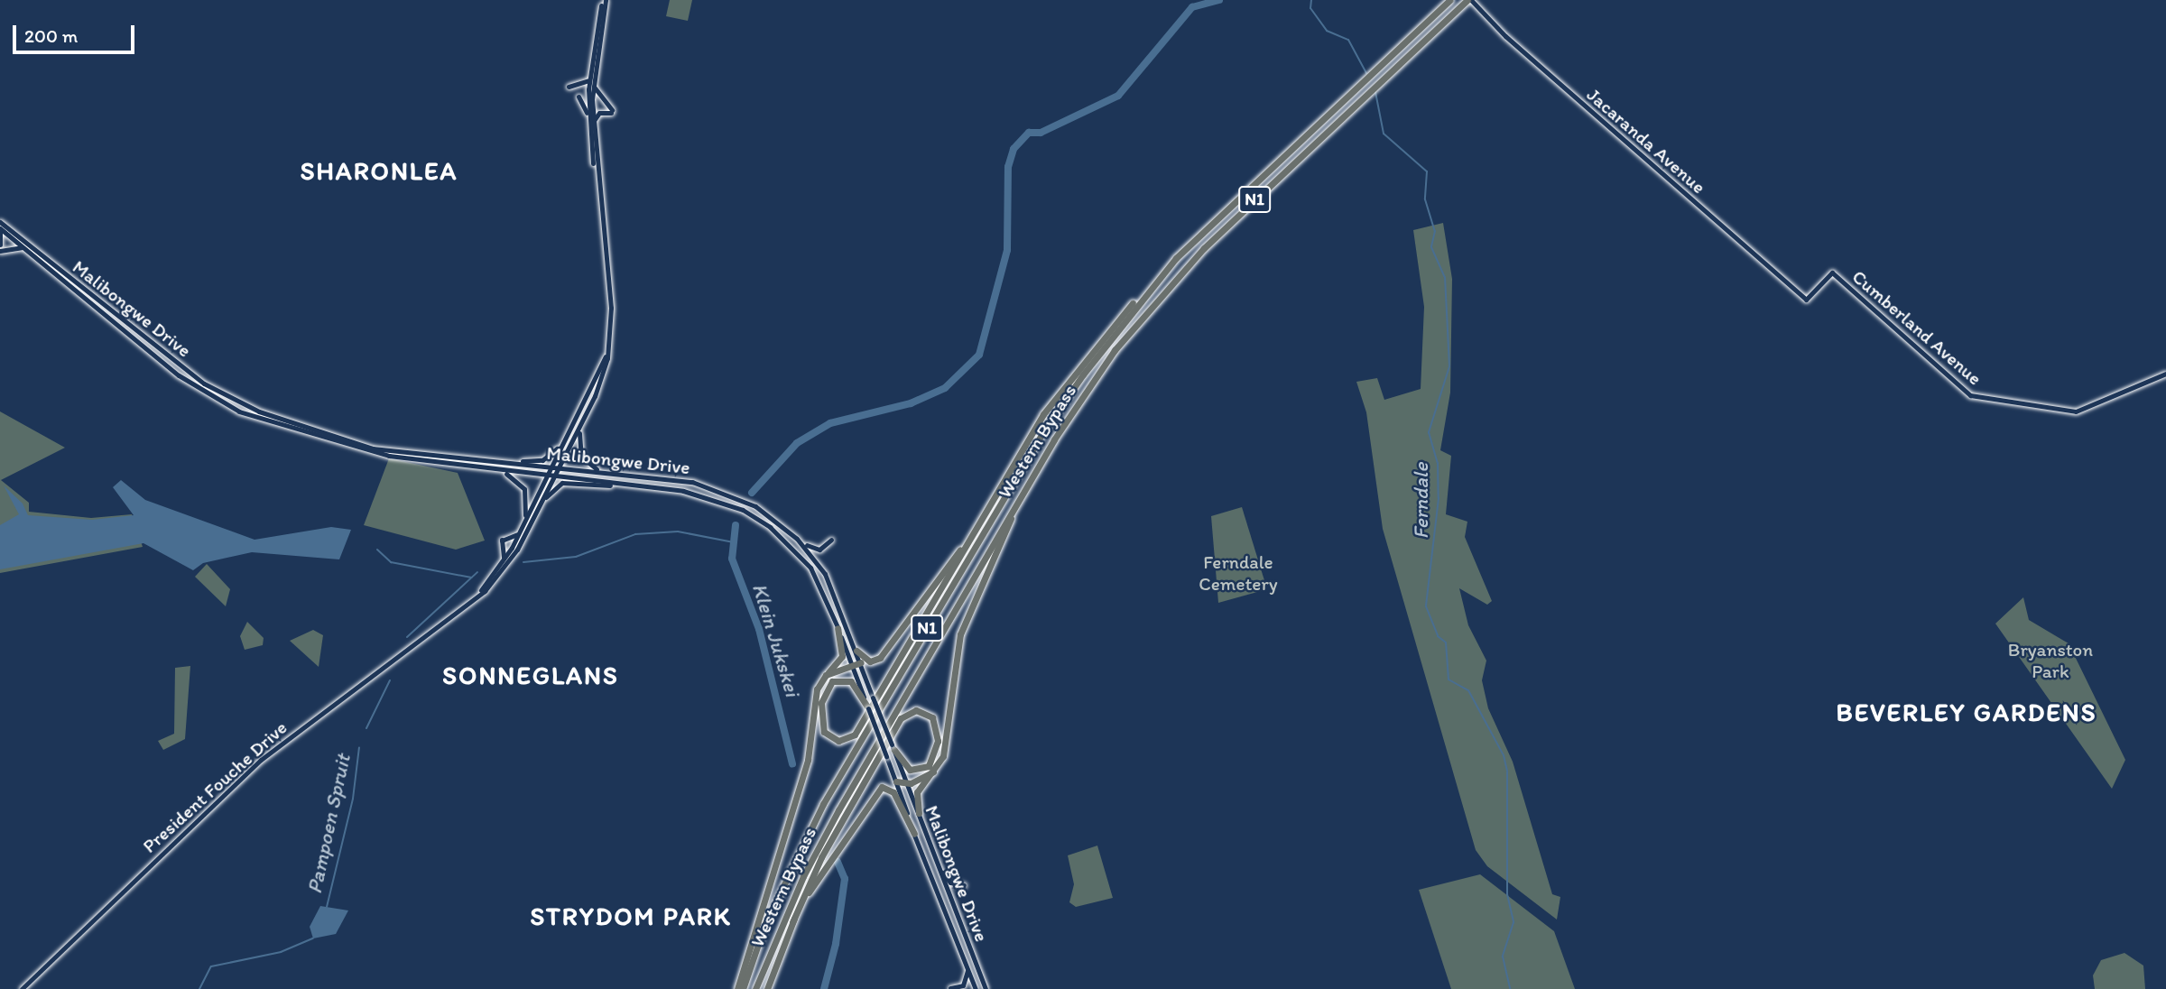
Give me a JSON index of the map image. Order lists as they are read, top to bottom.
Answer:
{
  "streets": {
    "highway": ["N1", "Western Bypass"],
    "main road": [
      "Jacaranda Avenue",
      "Malibongwe Drive",
      "Cumberland Avenue",
      "President Fouche Drive"
    ]
  },
  "crossings": [
    ["Jacaranda Avenue", "Cumberland Avenue"],
    ["Jacaranda Avenue", "Western Bypass"],
    ["Malibongwe Drive", "President Fouche Drive"]
  ],
  "districts": [
    "SHARONLEA",
    "SONNEGLANS",
    "BEVERLEY GARDENS",
    "STRYDOM PARK"
  ],
  "water": ["Ferndale", "Klein Jukskei", "Pampoen Spruit"],
  "parks": ["Ferndale Cemetery", "Bryanston Park"],
  "scale_bar": "200 m"
}
